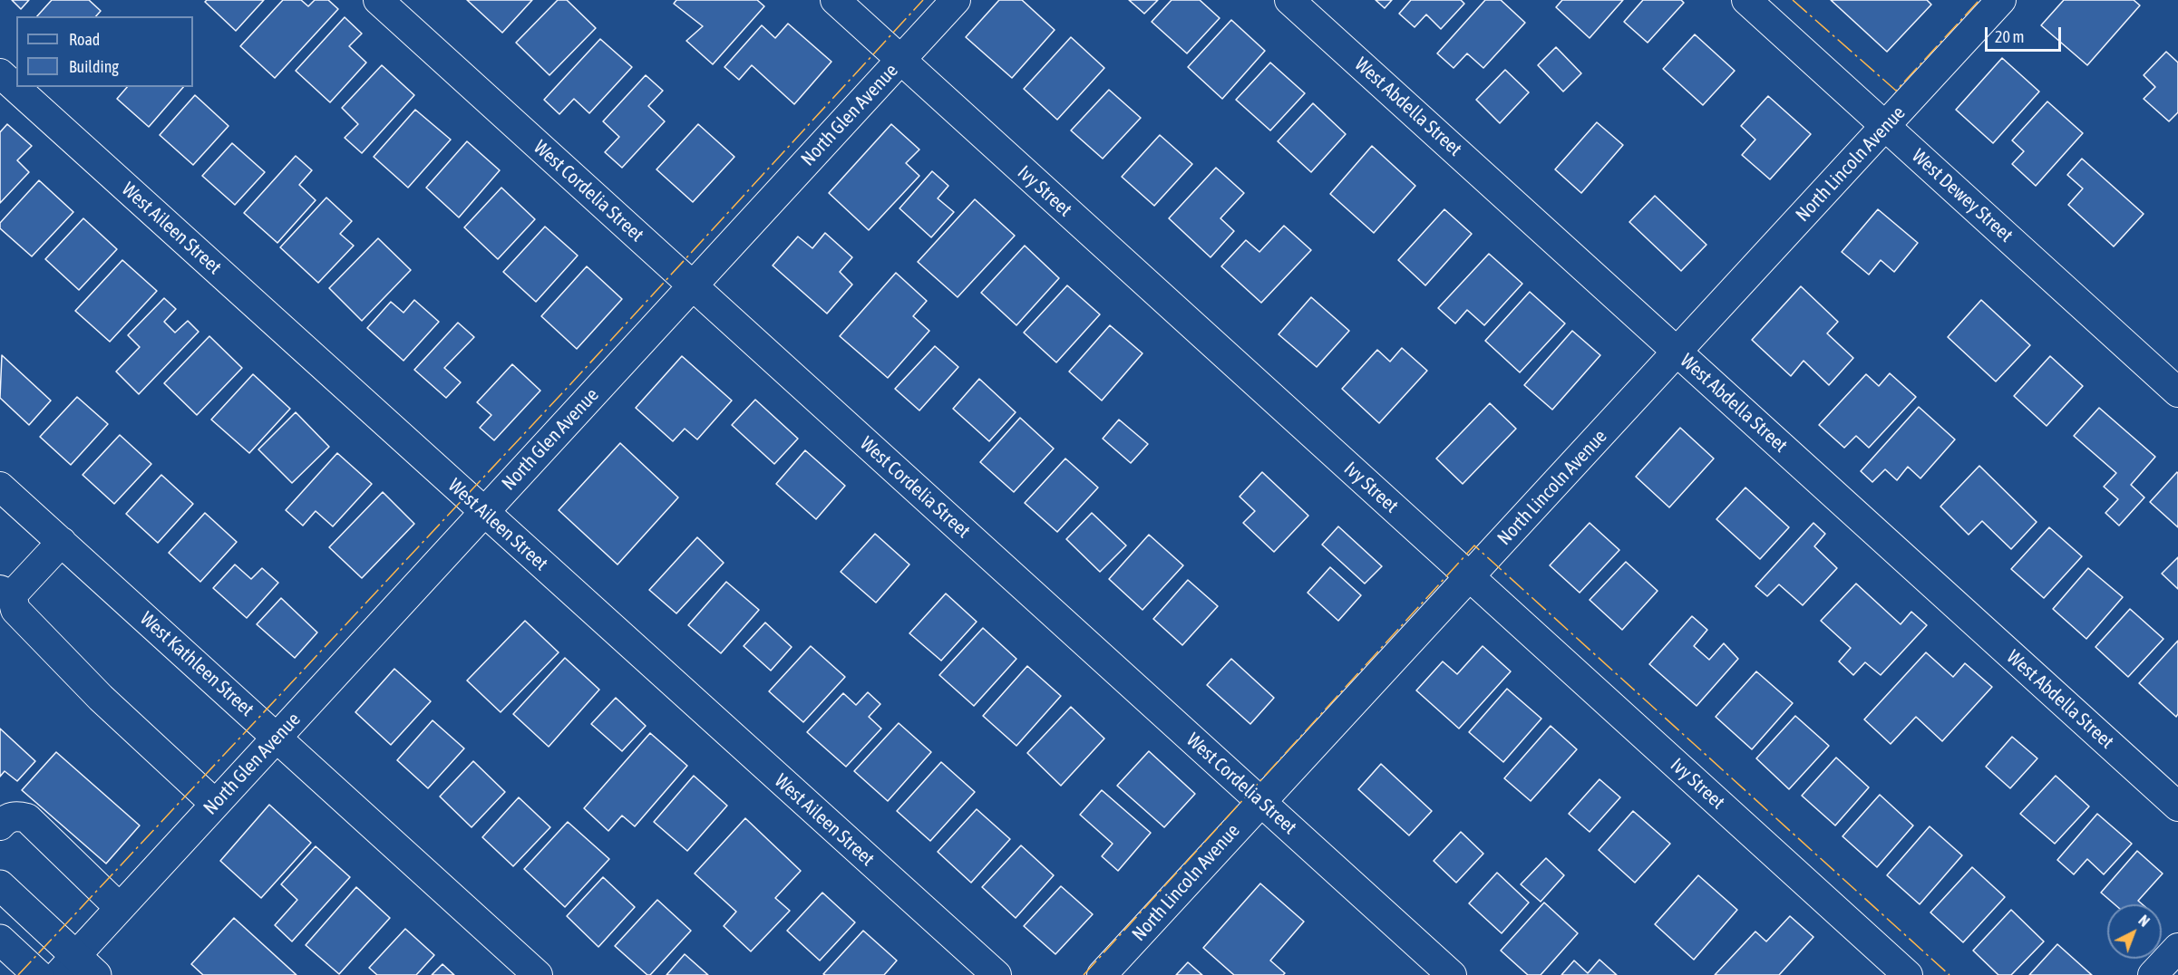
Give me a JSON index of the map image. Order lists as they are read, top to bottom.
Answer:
{
  "streets": {
    "street": [
      "West Abdella Street",
      "North Glen Avenue",
      "North Lincoln Avenue",
      "West Cordelia Street",
      "Ivy Street",
      "West Dewey Street",
      "West Aileen Street",
      "West Kathleen Street"
    ]
  },
  "crossings": [
    ["West Abdella Street", "North Lincoln Avenue"],
    ["North Glen Avenue", "West Cordelia Street"],
    ["North Glen Avenue", "Ivy Street"],
    ["North Glen Avenue", "West Aileen Street"],
    ["North Glen Avenue", "West Kathleen Street"],
    ["North Lincoln Avenue", "West Cordelia Street"],
    ["North Lincoln Avenue", "Ivy Street"],
    ["North Lincoln Avenue", "West Dewey Street"]
  ],
  "legend": ["Road", "Building"],
  "scale_bar": "20 m",
  "north": "top right"
}
